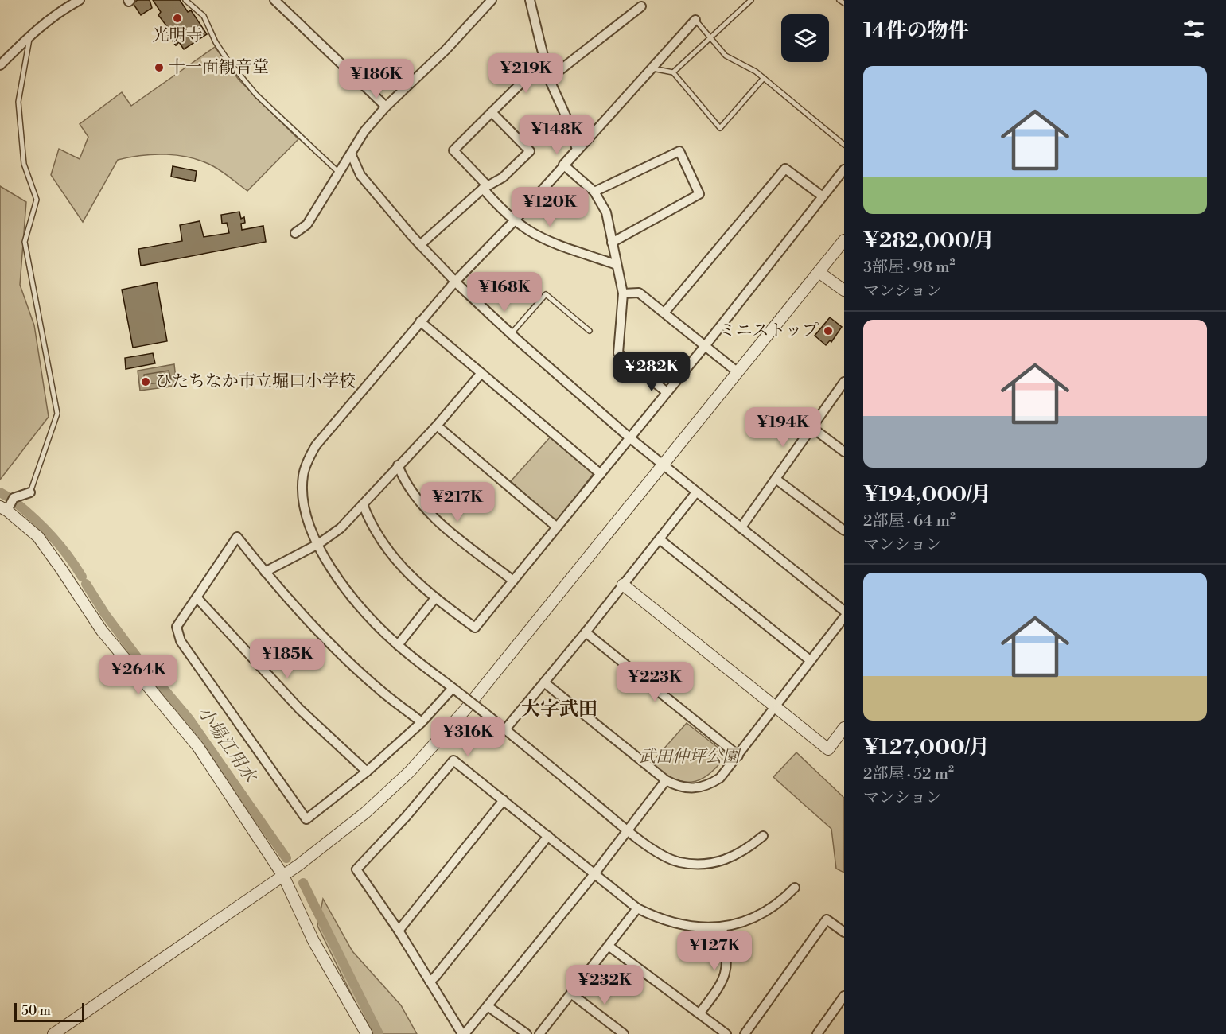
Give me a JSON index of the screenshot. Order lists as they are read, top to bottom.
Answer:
{
  "districts": ["大字武田"],
  "water": ["小場江用水"],
  "parks": ["武田仲坪公園"],
  "places": [
    "光明寺",
    "十一面観音堂",
    "ミニストップ",
    "ひたちなか市立堀口小学校"
  ],
  "scale_bar": "50 m",
  "page": {
    "heading": "14件の物件",
    "price": [
      "¥219K",
      "¥186K",
      "¥148K",
      "¥120K",
      "¥168K",
      "¥282K",
      "¥194K",
      "¥217K",
      "¥185K",
      "¥264K",
      "¥223K",
      "¥316K",
      "¥127K",
      "¥232K"
    ],
    "list": [
      {
        "name": "¥282,000/月",
        "note": "3部屋 · 98 m² · マンション"
      },
      {
        "name": "¥194,000/月",
        "note": "2部屋 · 64 m² · マンション"
      },
      {
        "name": "¥127,000/月",
        "note": "2部屋 · 52 m² · マンション"
      }
    ],
    "scale": "50 m"
  }
}
